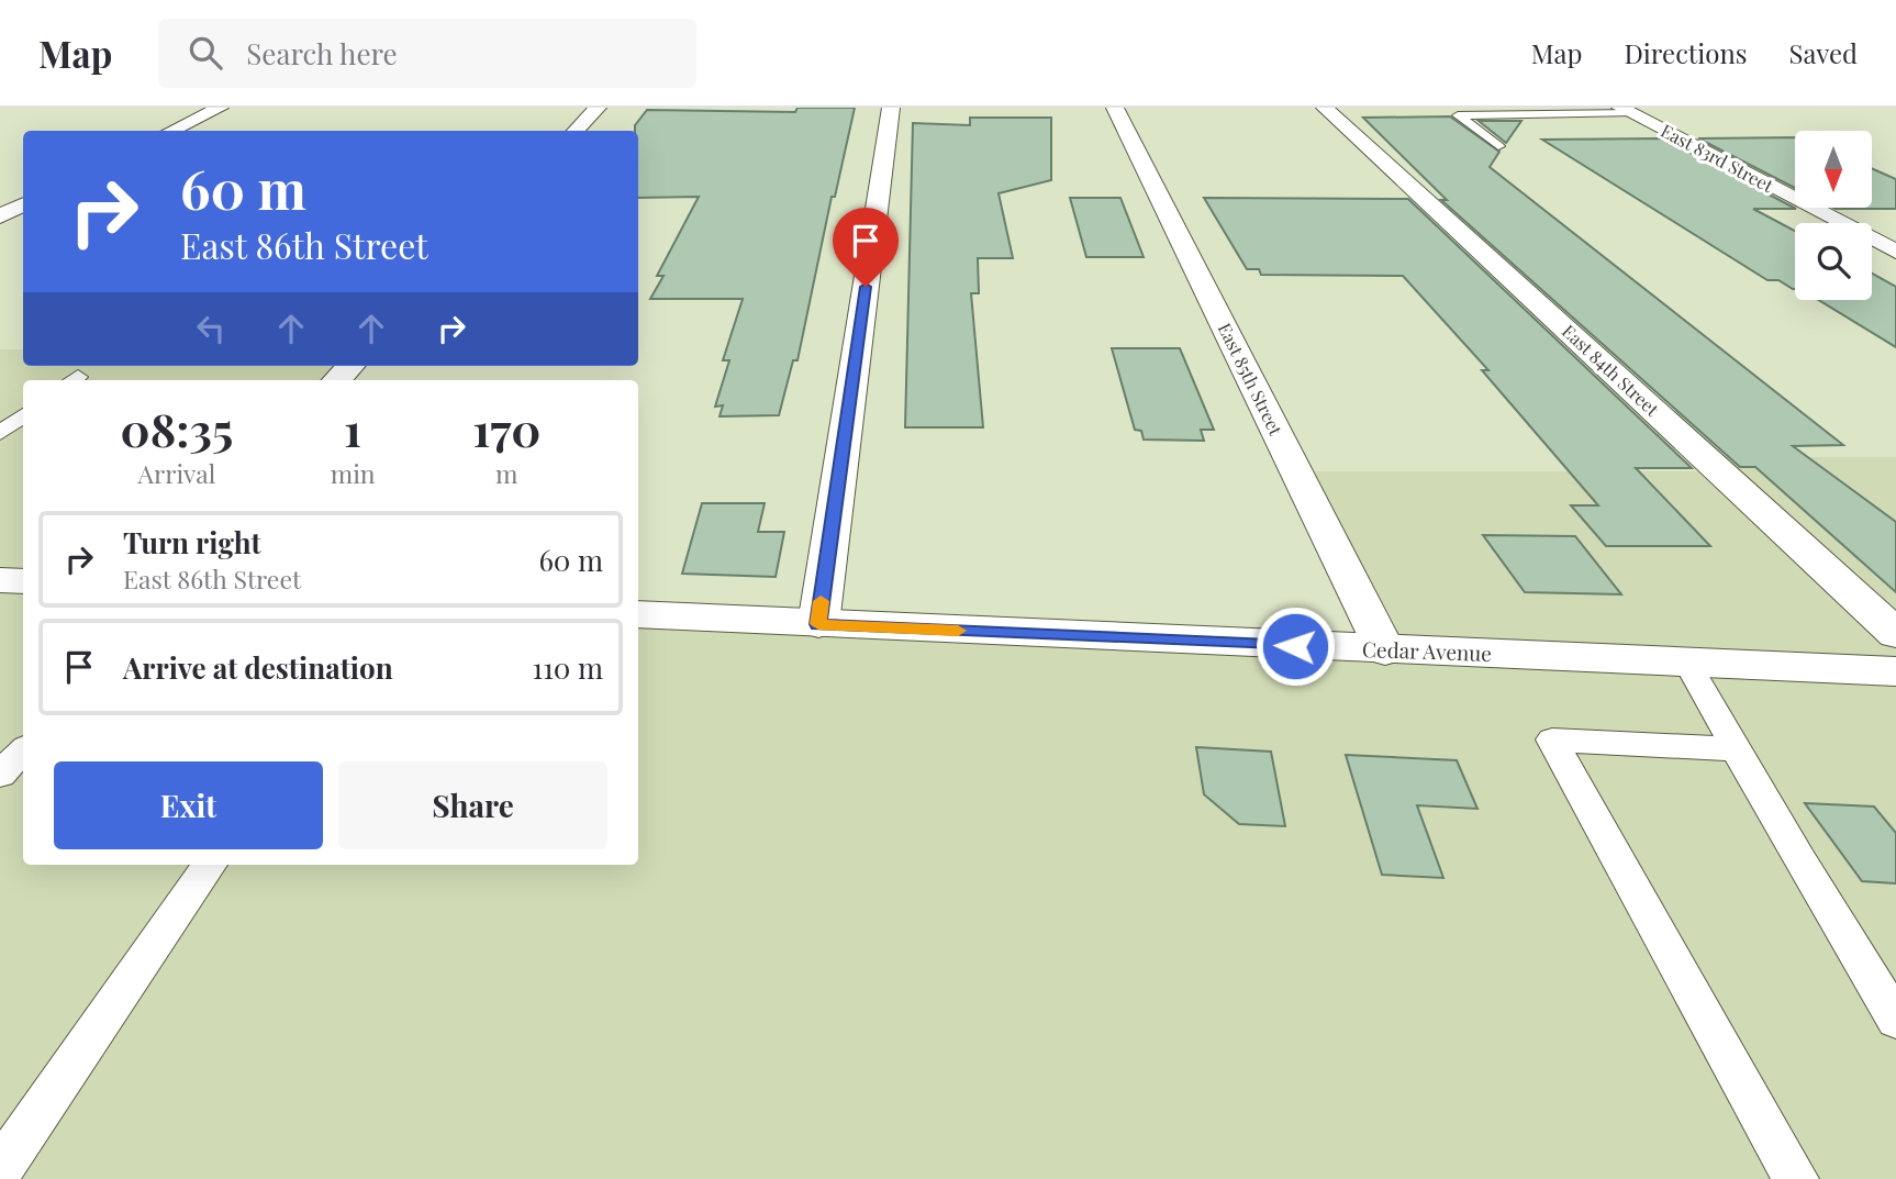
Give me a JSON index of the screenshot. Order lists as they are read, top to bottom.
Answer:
{
  "streets": {
    "street": [
      "East 83rd Street",
      "East 84th Street",
      "East 85th Street",
      "Cedar Avenue"
    ]
  },
  "crossings": [
    ["East 85th Street", "Cedar Avenue"]
  ],
  "north": "bottom",
  "page": {
    "header": "Map",
    "search": "Search here",
    "nav": ["Map", "Directions", "Saved"],
    "turn": ["60 m", "East 86th Street"],
    "eta": [
      "08:35",
      "Arrival",
      "1",
      "min",
      "170",
      "m"
    ],
    "list": [
      {
        "name": "Turn right",
        "note": "East 86th Street",
        "value": "60 m"
      },
      {
        "name": "Arrive at destination",
        "value": "110 m"
      }
    ],
    "buttons": ["Exit", "Share"]
  }
}
